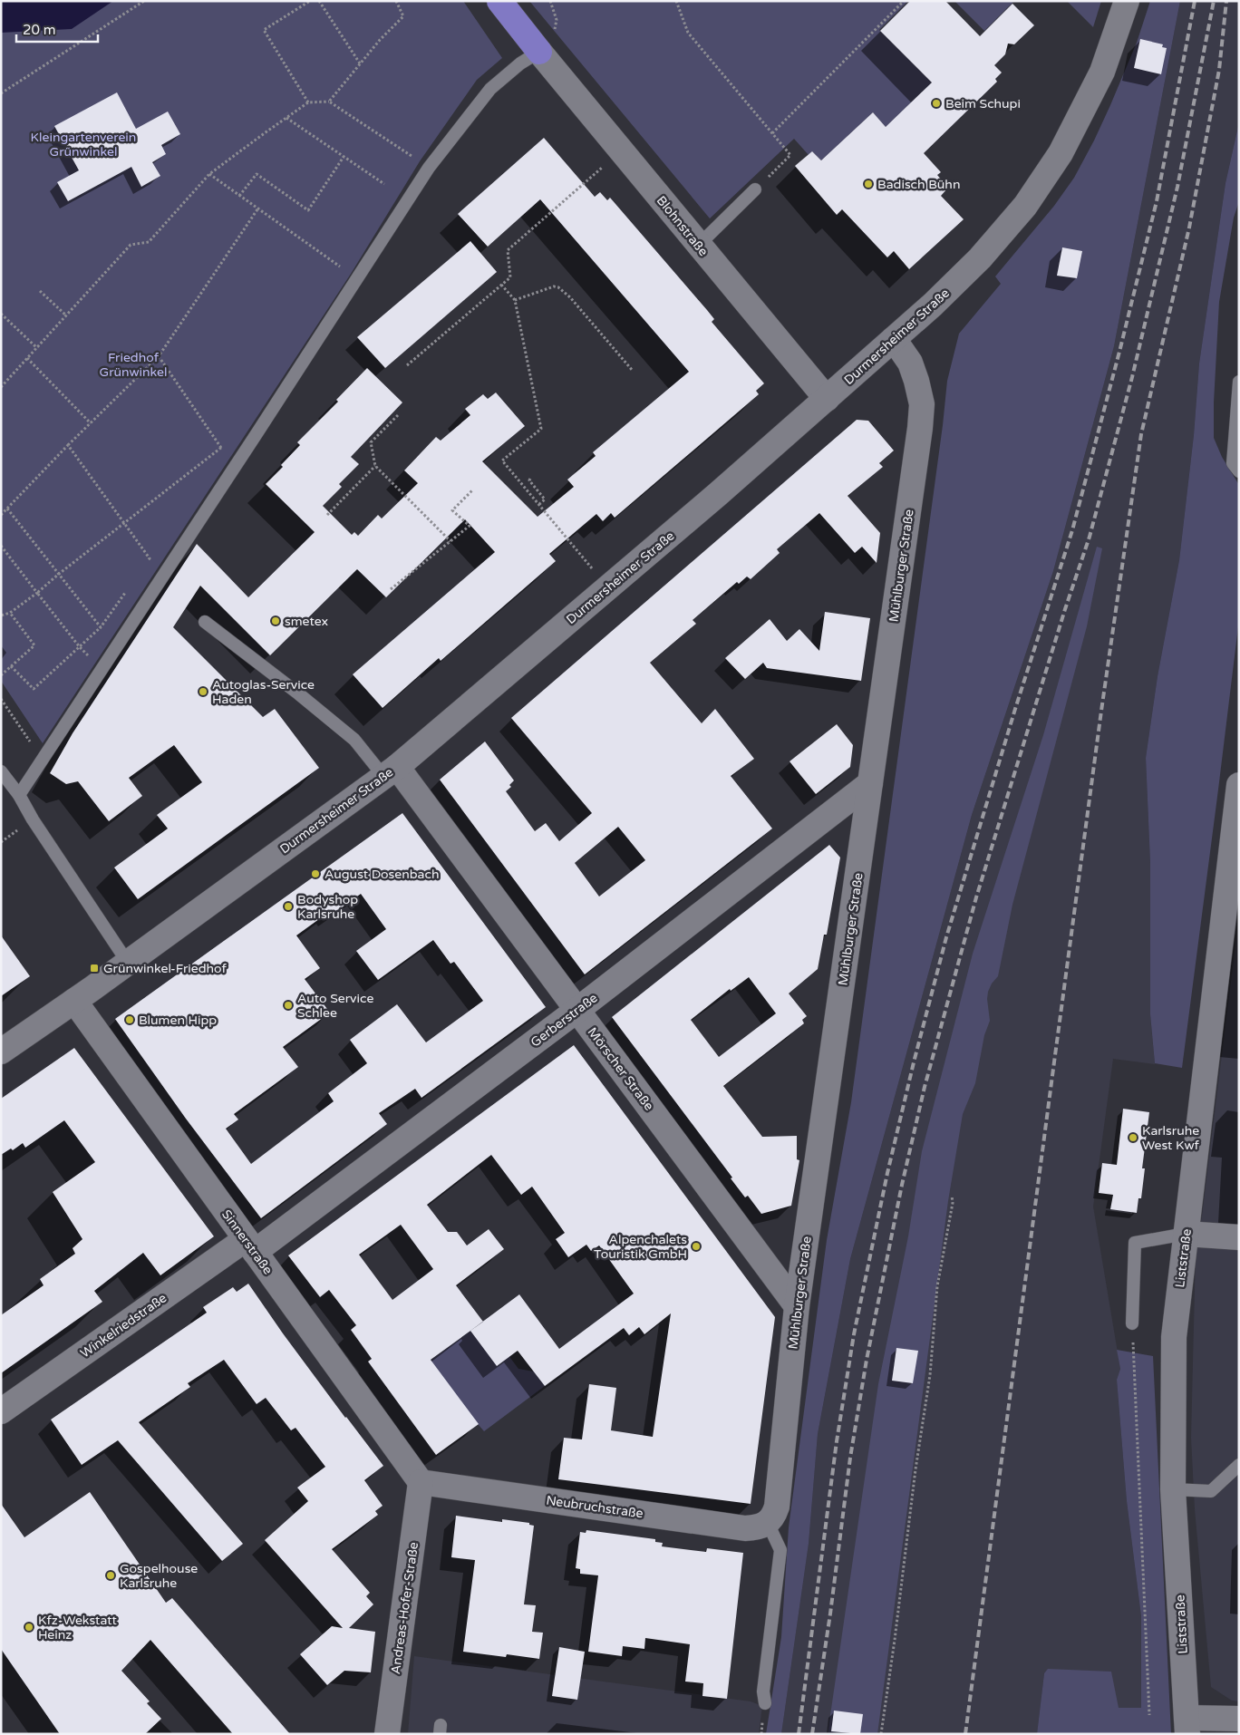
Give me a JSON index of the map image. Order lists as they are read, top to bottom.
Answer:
{
  "streets": {
    "street": [
      "Blohnstraße",
      "Durmersheimer Straße",
      "Mühlburger Straße",
      "Gerberstraße",
      "Mörscher Straße",
      "Sinnerstraße",
      "Liststraße",
      "Winkelriedstraße",
      "Neubruchstraße",
      "Andreas-Hofer-Straße"
    ]
  },
  "crossings": [
    ["Blohnstraße", "Durmersheimer Straße"],
    ["Durmersheimer Straße", "Mühlburger Straße"],
    ["Durmersheimer Straße", "Mörscher Straße"],
    ["Durmersheimer Straße", "Sinnerstraße"],
    ["Mühlburger Straße", "Gerberstraße"],
    ["Mühlburger Straße", "Mörscher Straße"],
    ["Mühlburger Straße", "Neubruchstraße"],
    ["Gerberstraße", "Mörscher Straße"],
    ["Gerberstraße", "Sinnerstraße"],
    ["Gerberstraße", "Winkelriedstraße"],
    ["Sinnerstraße", "Winkelriedstraße"],
    ["Sinnerstraße", "Neubruchstraße"],
    ["Sinnerstraße", "Andreas-Hofer-Straße"],
    ["Neubruchstraße", "Andreas-Hofer-Straße"]
  ],
  "parks": ["Kleingartenverein Grünwinkel", "Friedhof Grünwinkel"],
  "places": {
    "other": [
      "Beim Schupi",
      "Badisch Bühn",
      "smetex",
      "Autoglas-Service Haden",
      "August Dosenbach",
      "Bodyshop Karlsruhe",
      "Auto Service Schlee",
      "Blumen Hipp",
      "Karlsruhe West Kwf",
      "Alpenchalets Touristik GmbH",
      "Gospelhouse Karlsruhe",
      "Kfz-Wekstatt Heinz"
    ],
    "transit": ["Grünwinkel-Friedhof"]
  },
  "scale_bar": "20 m"
}
